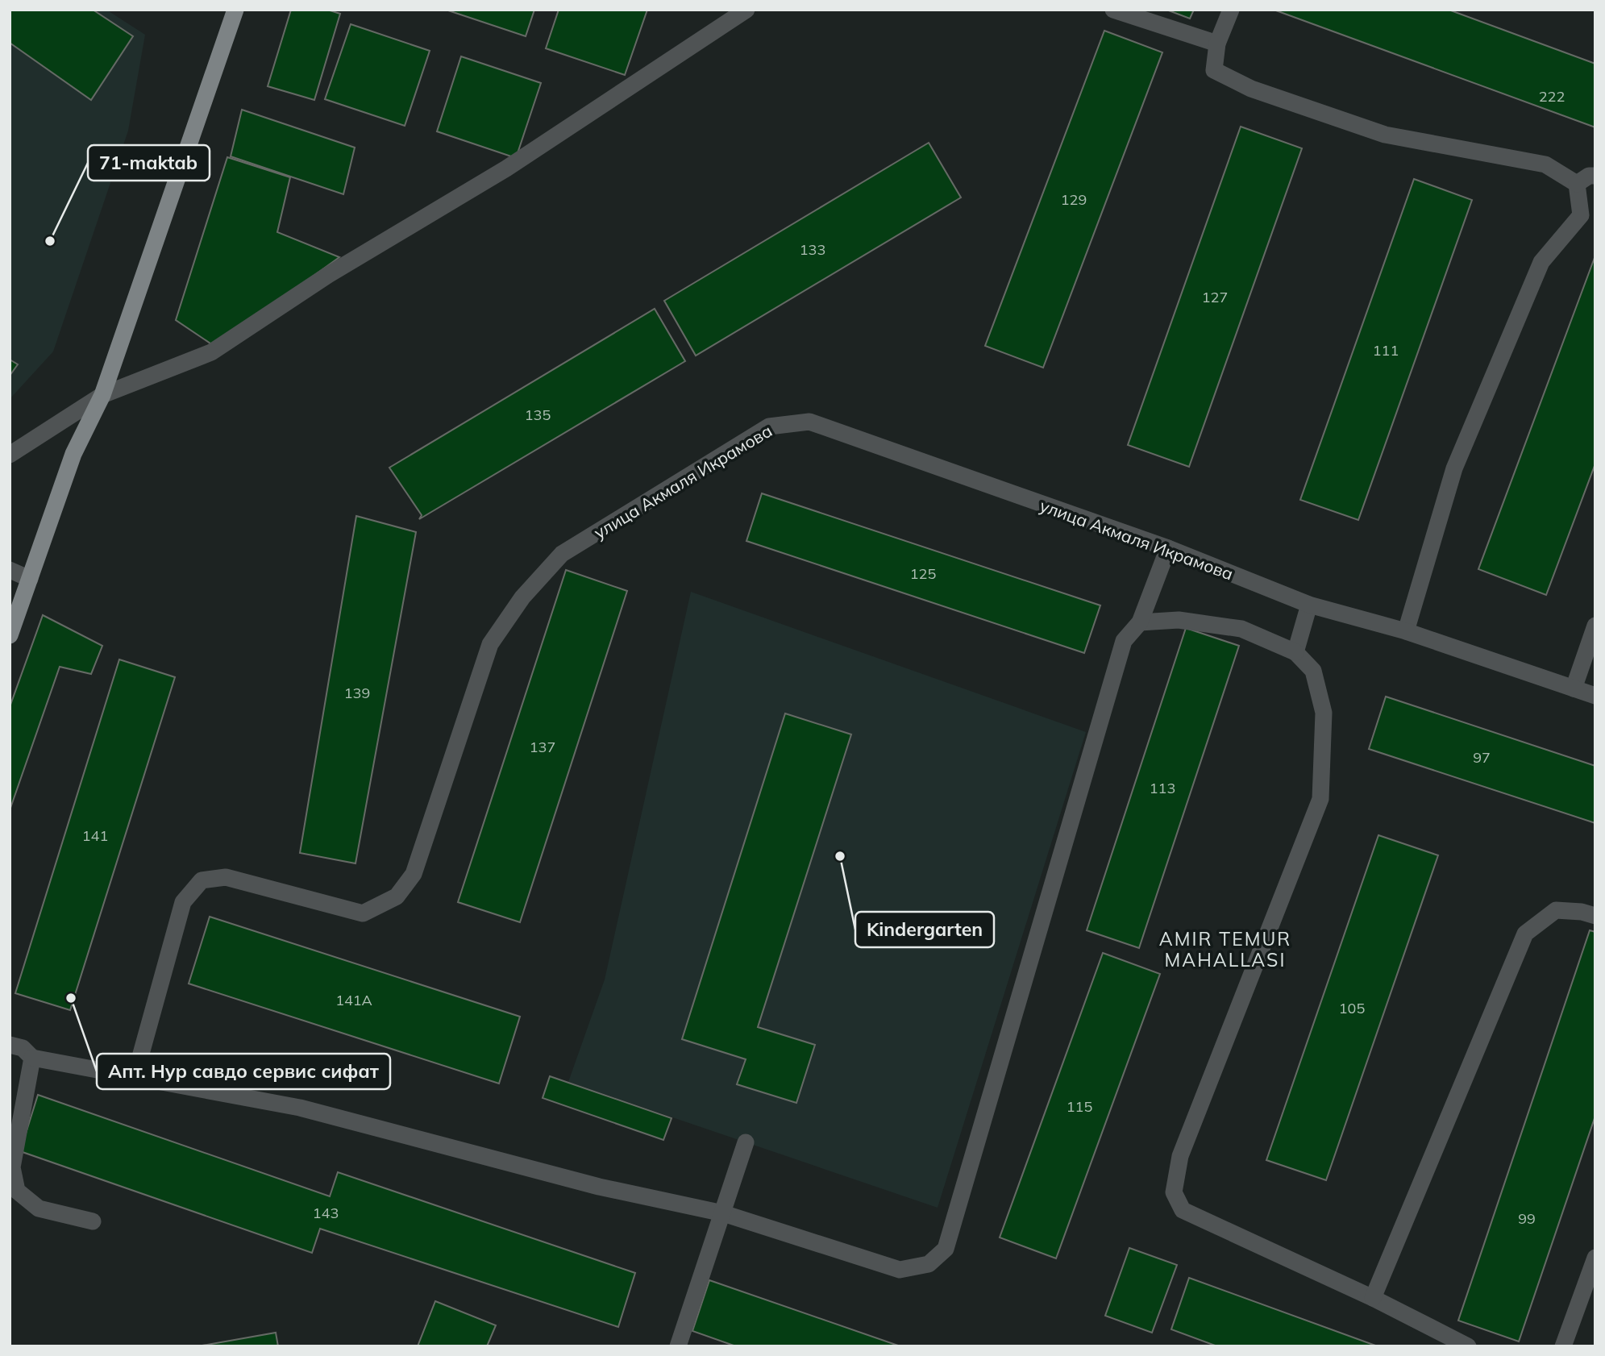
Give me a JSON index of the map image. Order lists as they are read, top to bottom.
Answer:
{
  "streets": {
    "street": ["улица Акмаля Икрамова"]
  },
  "districts": ["AMIR TEMUR MAHALLASI"],
  "places": ["71-maktab", "Kindergarten", "Апт. Нур савдо сервис сифат"],
  "house_numbers": [
    "222",
    "129",
    "133",
    "127",
    "111",
    "135",
    "125",
    "139",
    "137",
    "97",
    "113",
    "141",
    "141А",
    "105",
    "115",
    "143",
    "99"
  ]
}
